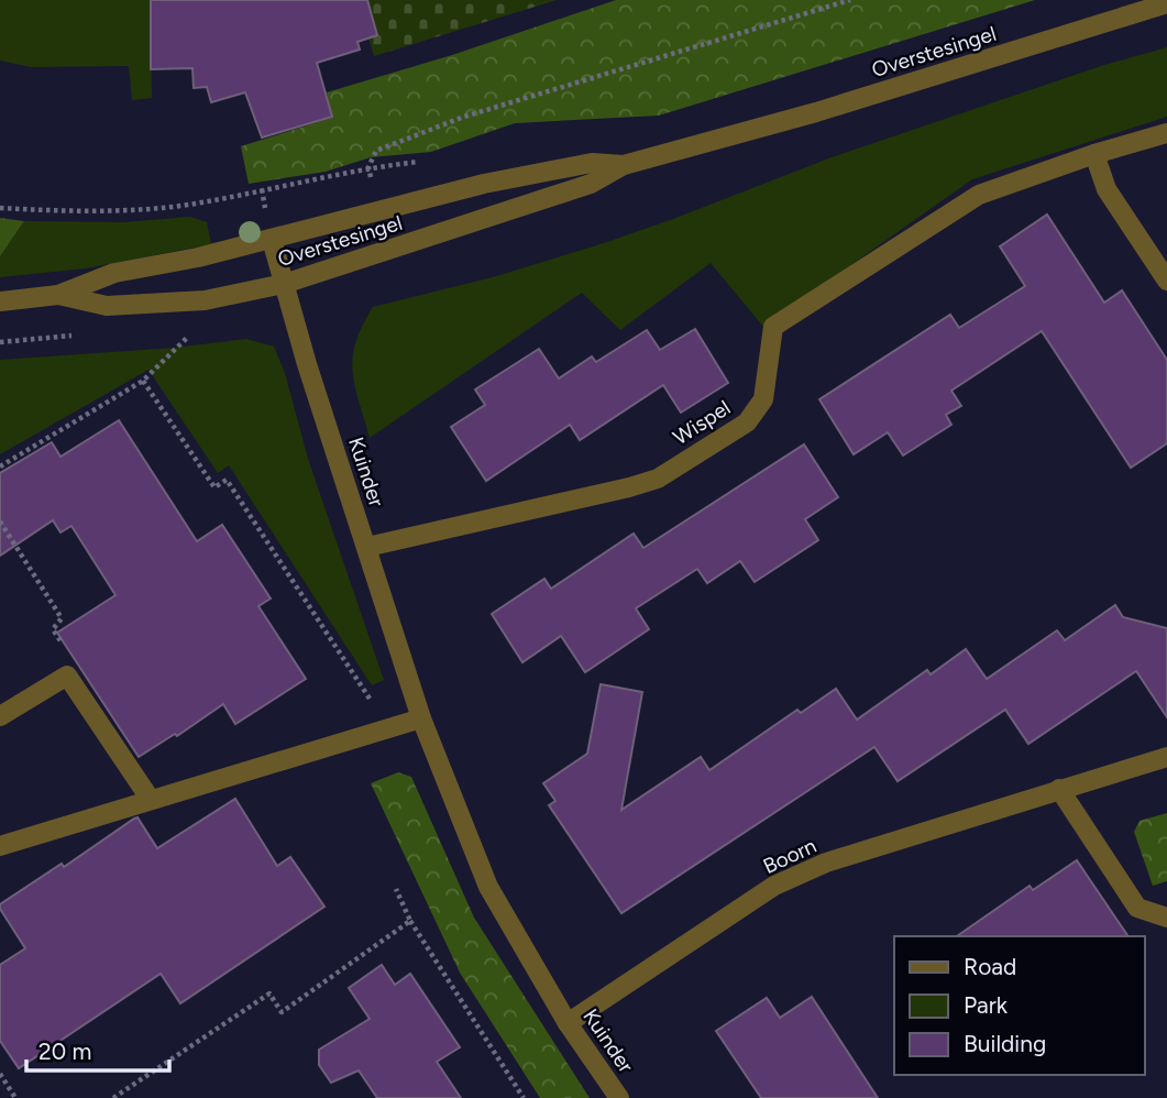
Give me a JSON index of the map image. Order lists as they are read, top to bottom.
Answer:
{
  "streets": {
    "street": [
      "Overstesingel",
      "Wispel",
      "Kuinder",
      "Boorn"
    ]
  },
  "crossings": [
    ["Overstesingel", "Kuinder"],
    ["Wispel", "Kuinder"],
    ["Kuinder", "Boorn"]
  ],
  "legend": ["Road", "Park", "Building"],
  "scale_bar": "20 m"
}
